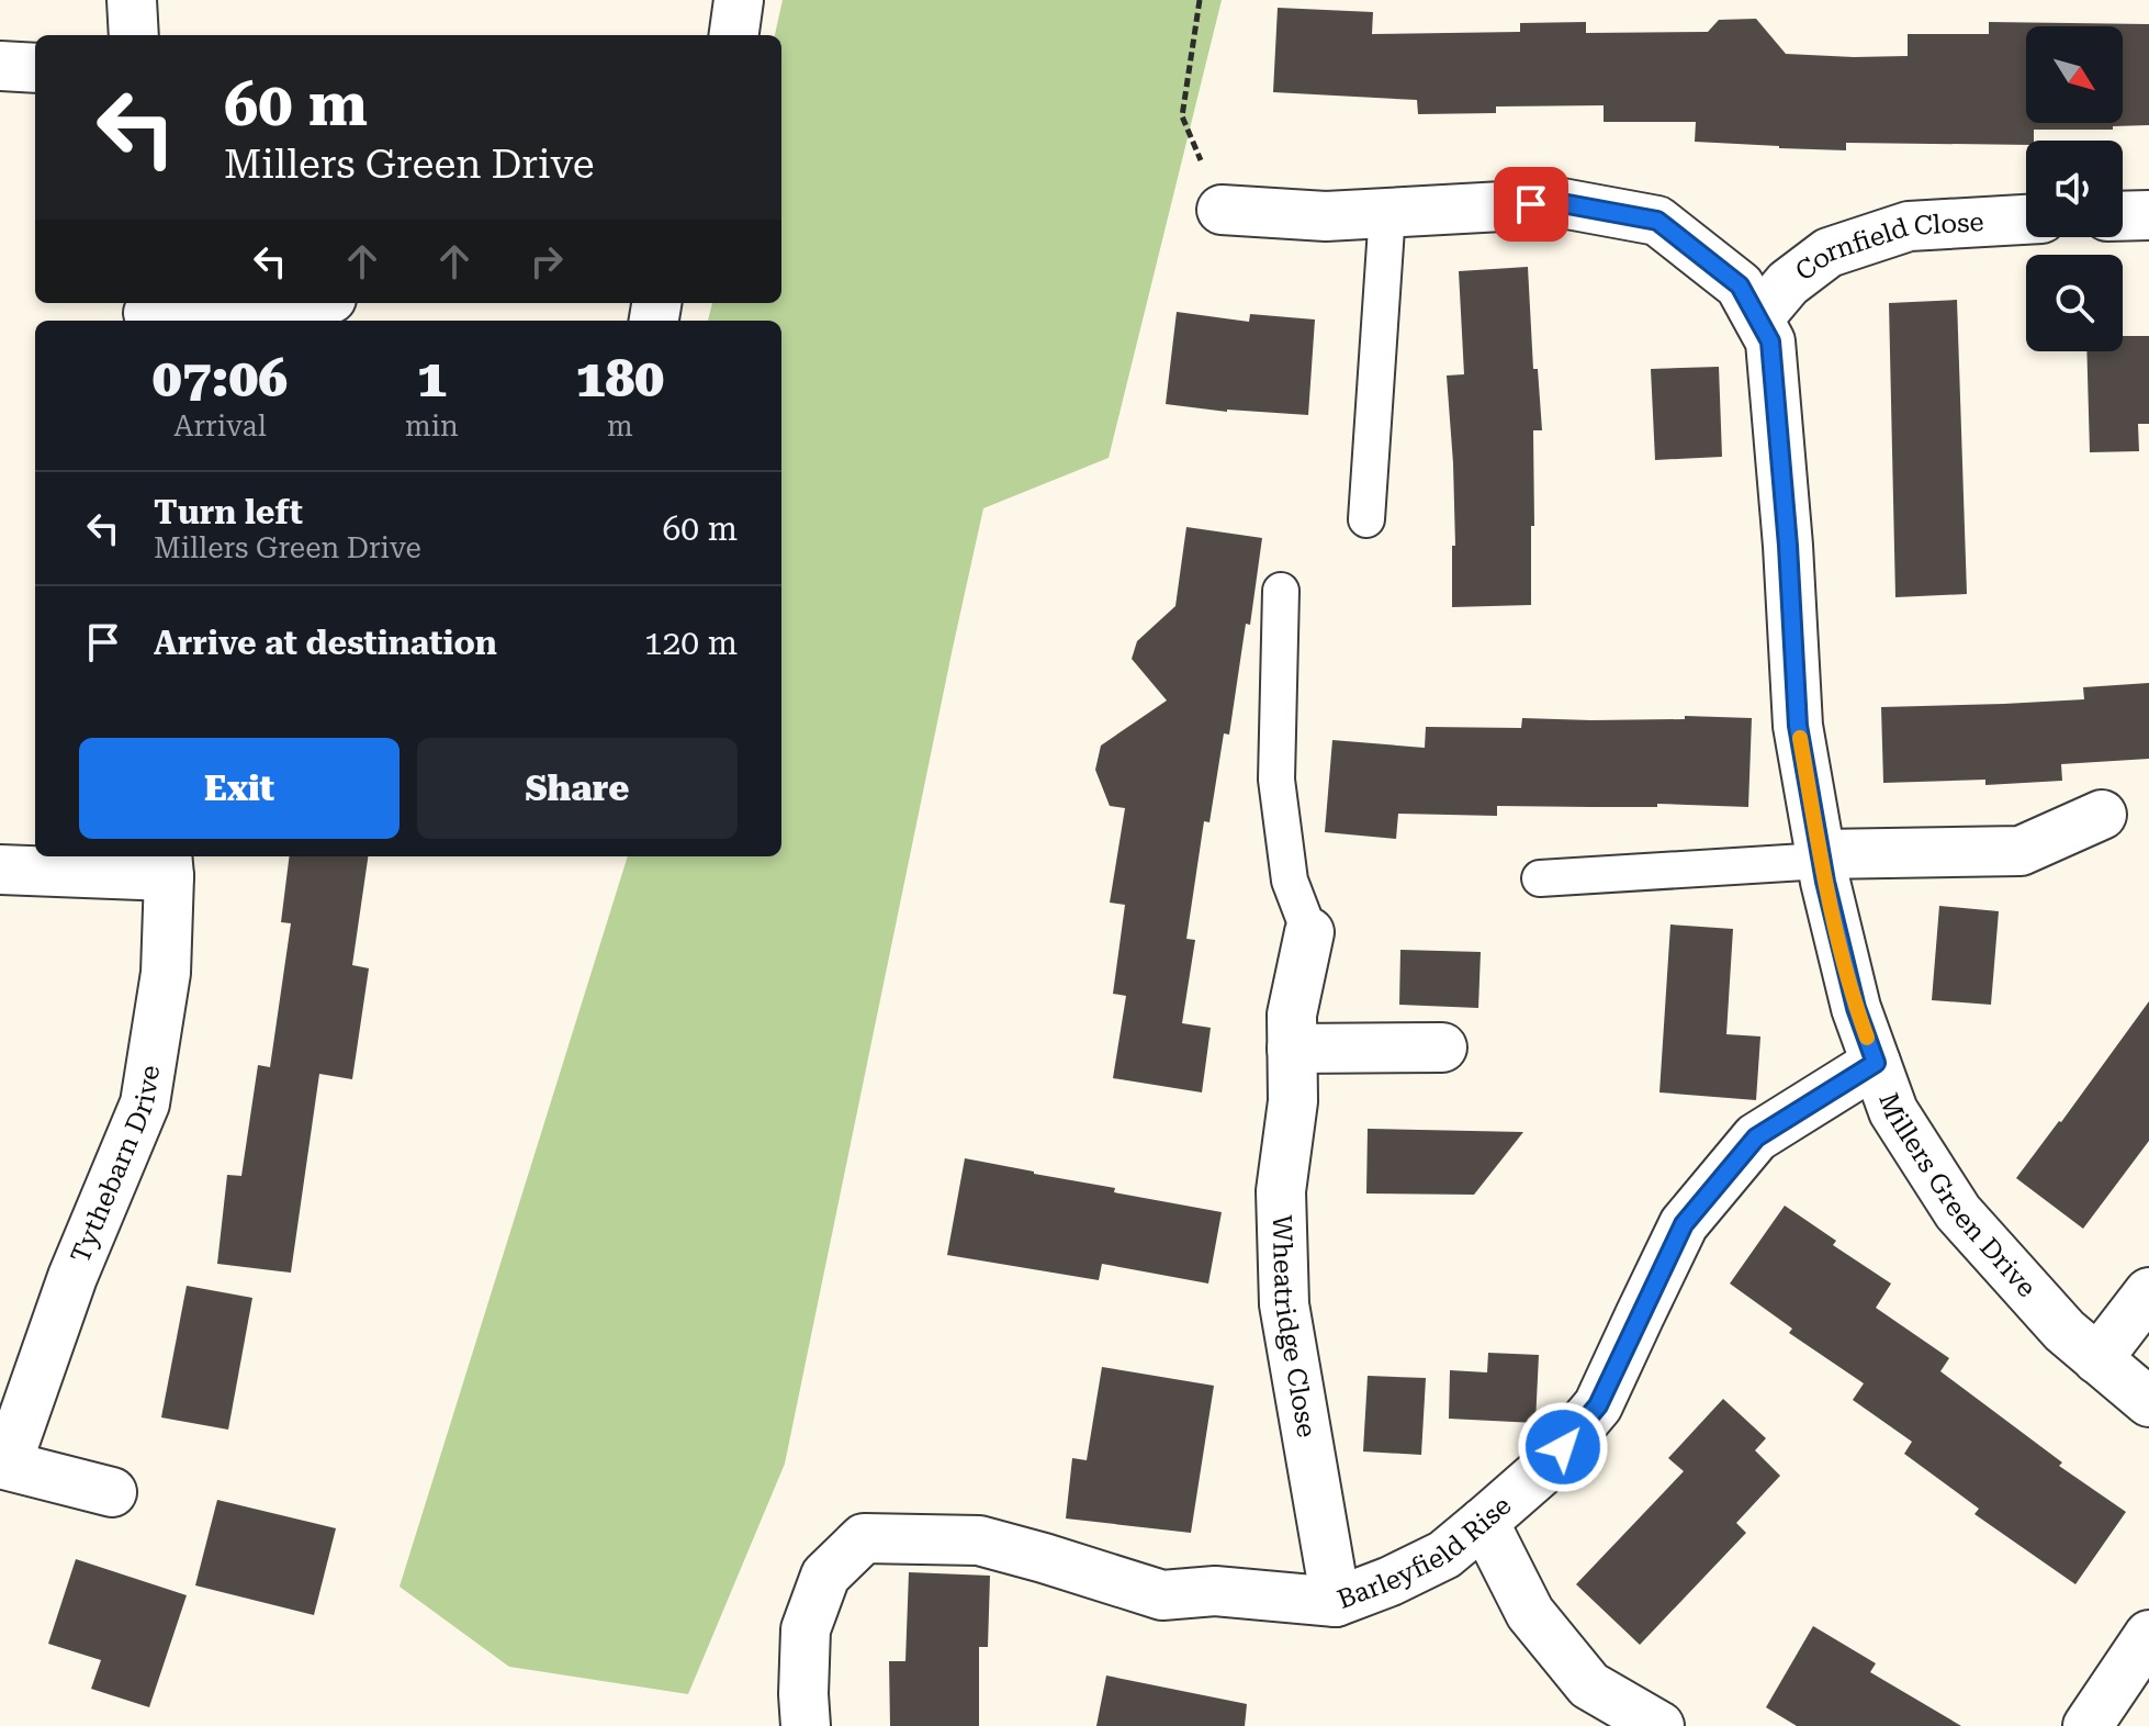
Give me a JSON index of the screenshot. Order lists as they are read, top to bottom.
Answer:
{
  "streets": {
    "street": [
      "Cornfield Close",
      "Tythebarn Drive",
      "Millers Green Drive",
      "Wheatridge Close",
      "Barleyfield Rise"
    ]
  },
  "crossings": [
    ["Cornfield Close", "Millers Green Drive"],
    ["Millers Green Drive", "Barleyfield Rise"],
    ["Wheatridge Close", "Barleyfield Rise"]
  ],
  "north": "bottom right",
  "page": {
    "turn": ["60 m", "Millers Green Drive"],
    "eta": [
      "07:06",
      "Arrival",
      "1",
      "min",
      "180",
      "m"
    ],
    "list": [
      {
        "name": "Turn left",
        "note": "Millers Green Drive",
        "value": "60 m"
      },
      {
        "name": "Arrive at destination",
        "value": "120 m"
      }
    ],
    "buttons": ["Exit", "Share"]
  }
}
